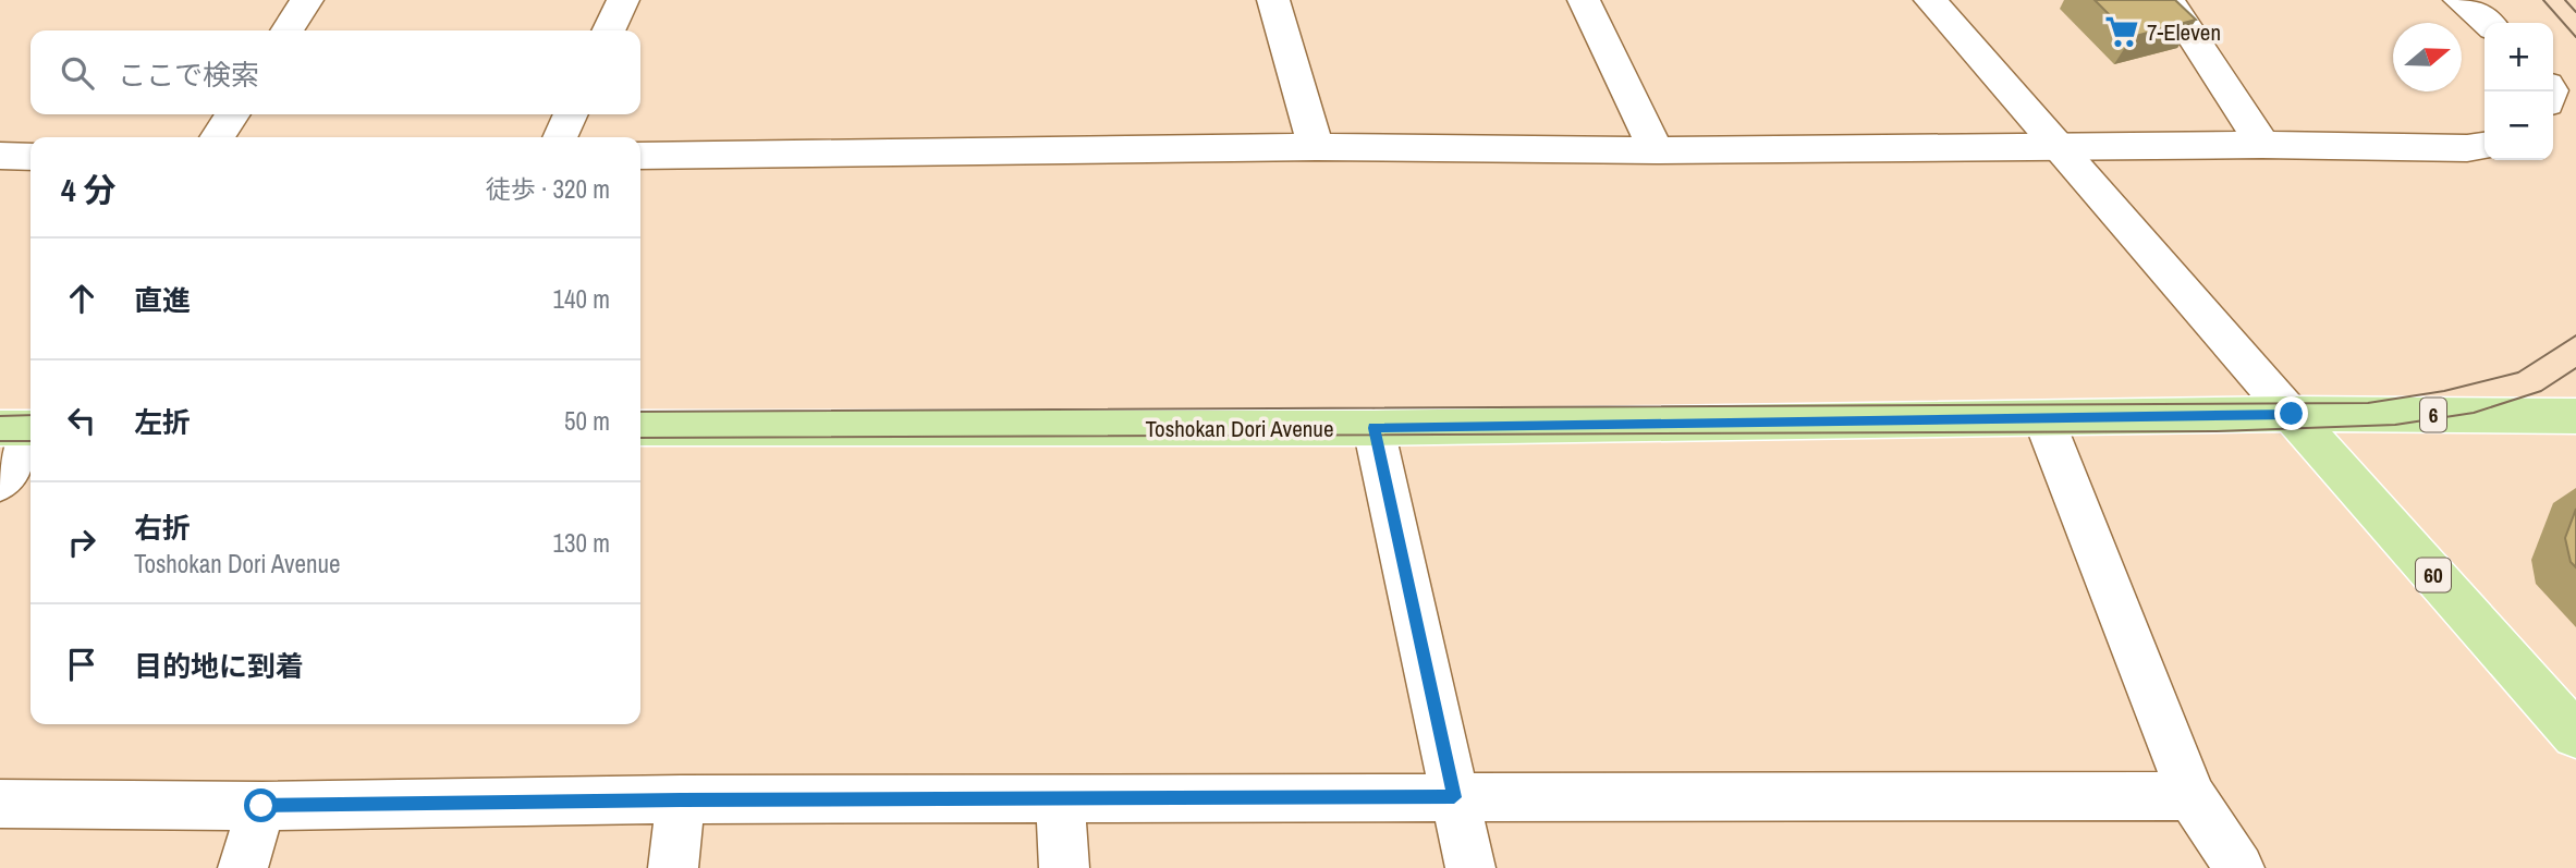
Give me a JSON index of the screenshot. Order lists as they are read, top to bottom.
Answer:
{
  "streets": {
    "main road": ["6", "Toshokan Dori Avenue", "60"]
  },
  "crossings": [
    ["Toshokan Dori Avenue", "60"]
  ],
  "places": {
    "supermarket": ["7-Eleven"]
  },
  "north": "right",
  "page": {
    "map_buttons": ["+", "−"],
    "search": "ここで検索",
    "heading": ["4 分", "徒歩 · 320 m"],
    "list": [
      ["直進", "140 m"],
      ["左折", "50 m"],
      ["右折", "Toshokan Dori Avenue", "130 m"],
      "目的地に到着"
    ]
  }
}
